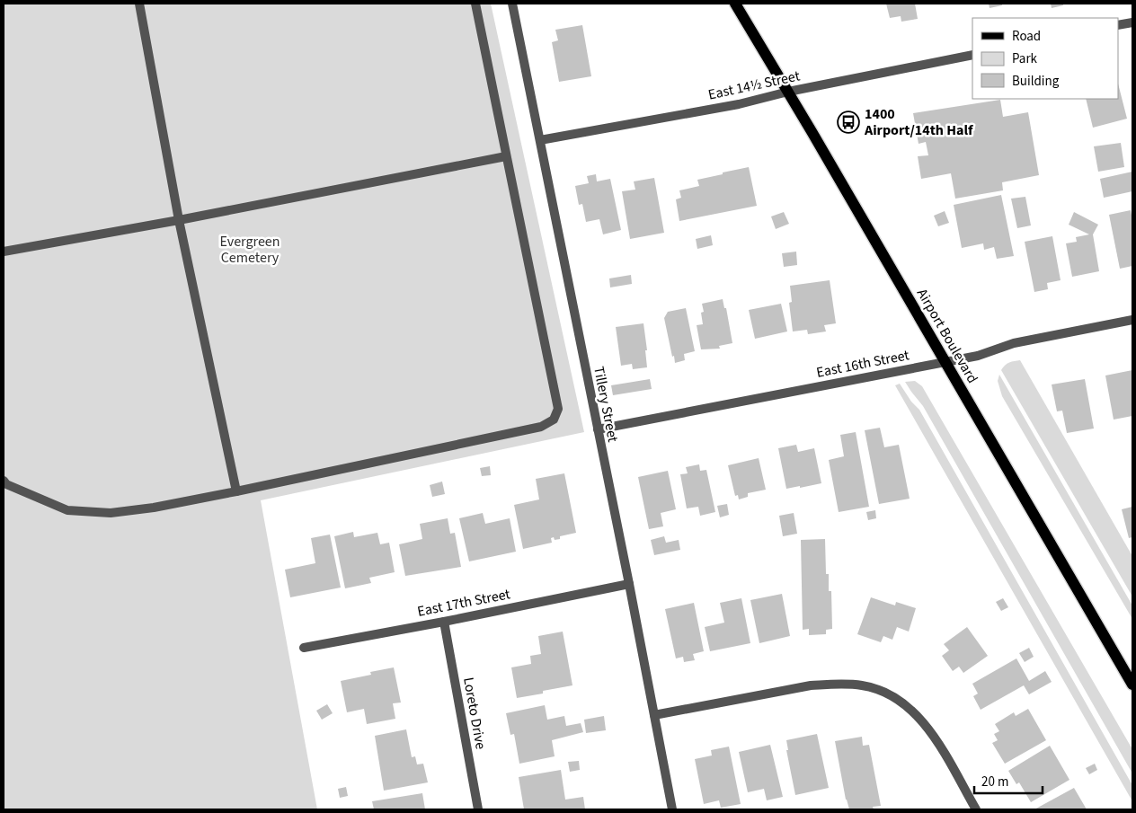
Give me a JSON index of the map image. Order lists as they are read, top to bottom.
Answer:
{
  "streets": {
    "main road": ["Airport Boulevard"],
    "street": [
      "East 14½ Street",
      "East 16th Street",
      "Tillery Street",
      "East 17th Street",
      "Loreto Drive"
    ]
  },
  "crossings": [
    ["East 14½ Street", "Airport Boulevard"],
    ["East 14½ Street", "Tillery Street"],
    ["Airport Boulevard", "East 16th Street"],
    ["East 16th Street", "Tillery Street"],
    ["Tillery Street", "East 17th Street"],
    ["East 17th Street", "Loreto Drive"]
  ],
  "parks": ["Evergreen Cemetery"],
  "places": {
    "bus stop": ["1400 Airport/14th Half"]
  },
  "legend": ["Road", "Park", "Building"],
  "scale_bar": "20 m"
}
